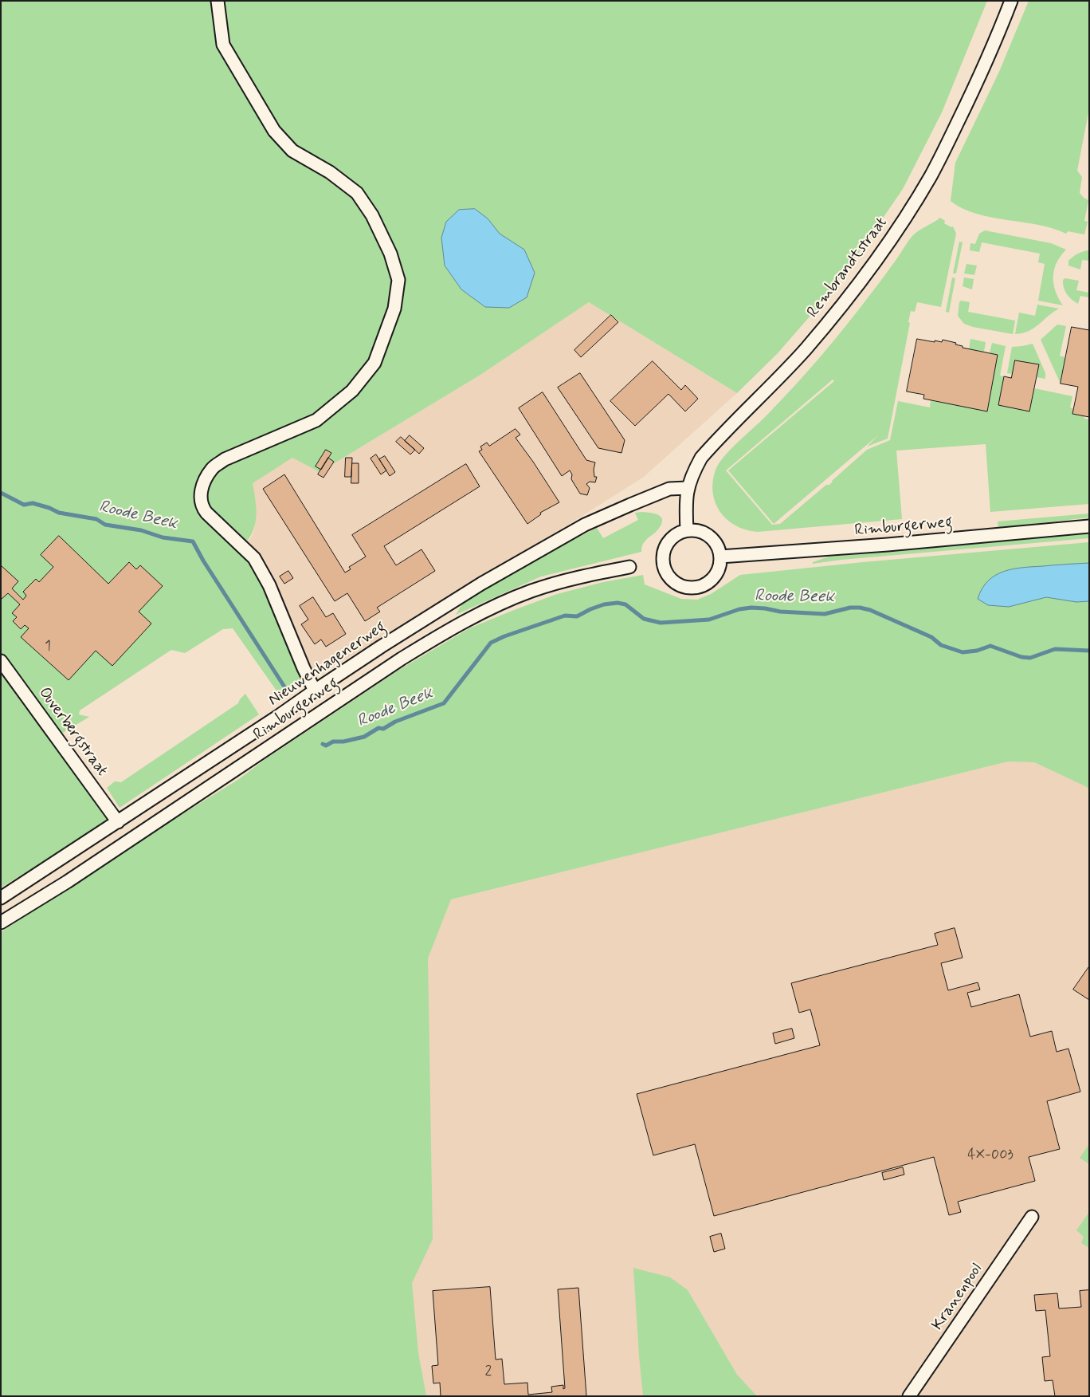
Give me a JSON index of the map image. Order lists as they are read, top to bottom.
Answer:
{
  "streets": {
    "street": [
      "Rembrandtstraat",
      "Rimburgerweg",
      "Nieuwenhagenerweg",
      "Ouverbergstraat",
      "Kranenpool"
    ]
  },
  "crossings": [
    ["Rembrandtstraat", "Rimburgerweg"],
    ["Rembrandtstraat", "Nieuwenhagenerweg"],
    ["Nieuwenhagenerweg", "Ouverbergstraat"]
  ],
  "water": ["Roode Beek"],
  "house_numbers": ["1", "4X-003", "2"]
}
